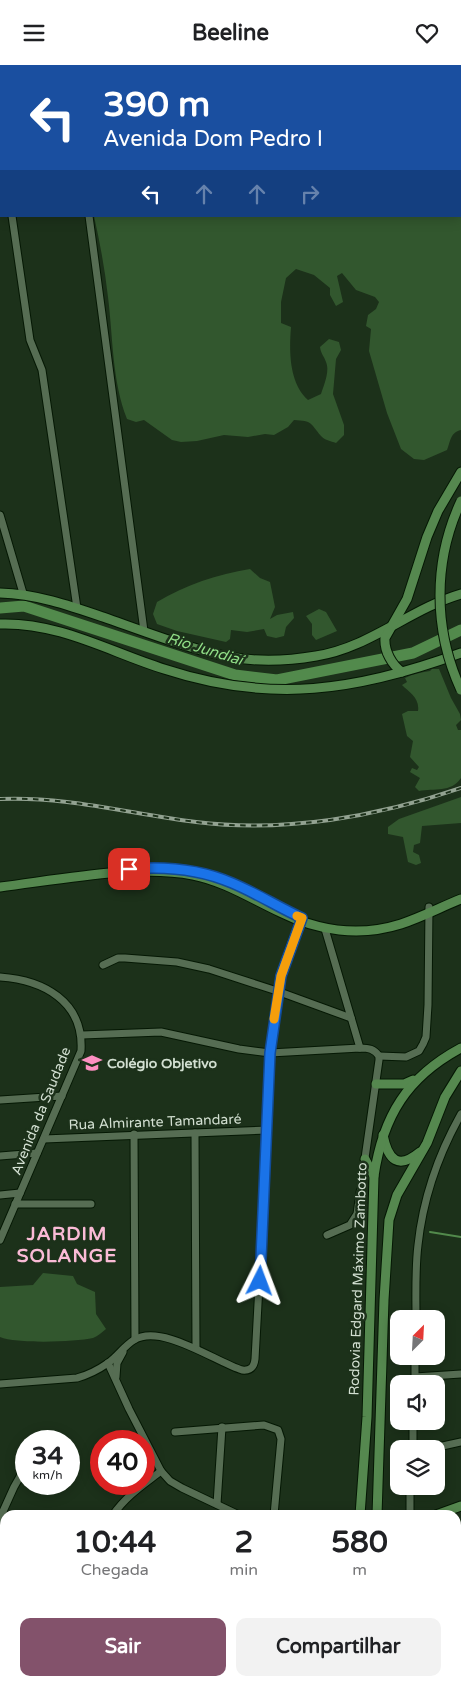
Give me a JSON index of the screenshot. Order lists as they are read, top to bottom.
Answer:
{
  "streets": {
    "main road": ["Rodovia Edgard Máximo Zambotto"],
    "street": ["Avenida da Saudade", "Rua Almirante Tamandaré"]
  },
  "crossings": [
    ["Avenida da Saudade", "Rua Almirante Tamandaré"]
  ],
  "districts": ["JARDIM SOLANGE"],
  "water": ["Rio Jundiaí"],
  "places": {
    "school or university": ["Colégio Objetivo"]
  },
  "north": "top right",
  "page": {
    "header": "Beeline",
    "turn": ["390 m", "Avenida Dom Pedro I"],
    "speed": "34 km/h",
    "limit": "40",
    "eta": [
      "10:44",
      "Chegada",
      "2",
      "min",
      "580",
      "m"
    ],
    "buttons": ["Sair", "Compartilhar"]
  }
}
